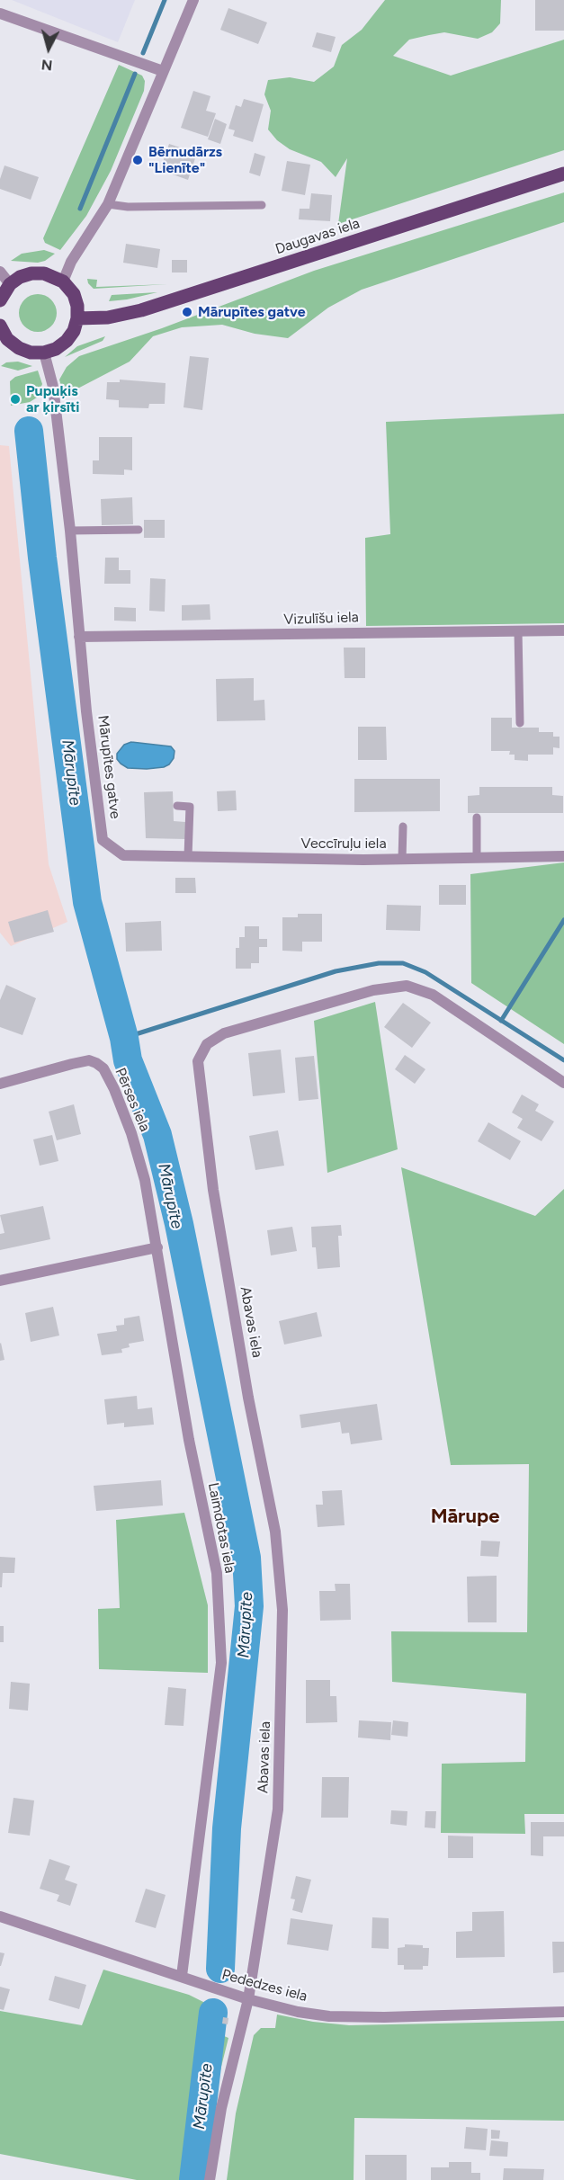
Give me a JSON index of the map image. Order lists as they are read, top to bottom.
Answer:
{
  "streets": {
    "main road": ["Daugavas iela"],
    "street": [
      "Vizulīšu iela",
      "Mārupītes gatve",
      "Veccīruļu iela",
      "Pērses iela",
      "Abavas iela",
      "Laimdotas iela",
      "Pededzes iela"
    ]
  },
  "crossings": [
    ["Vizulīšu iela", "Mārupītes gatve"],
    ["Mārupītes gatve", "Veccīruļu iela"],
    ["Pērses iela", "Laimdotas iela"],
    ["Abavas iela", "Pededzes iela"],
    ["Laimdotas iela", "Pededzes iela"]
  ],
  "districts": ["Mārupe"],
  "water": ["Mārupīte"],
  "places": ["Bērnudārzs \"Lienīte\"", "Mārupītes gatve", "Pupuķis ar ķirsīti"],
  "north": "bottom"
}
